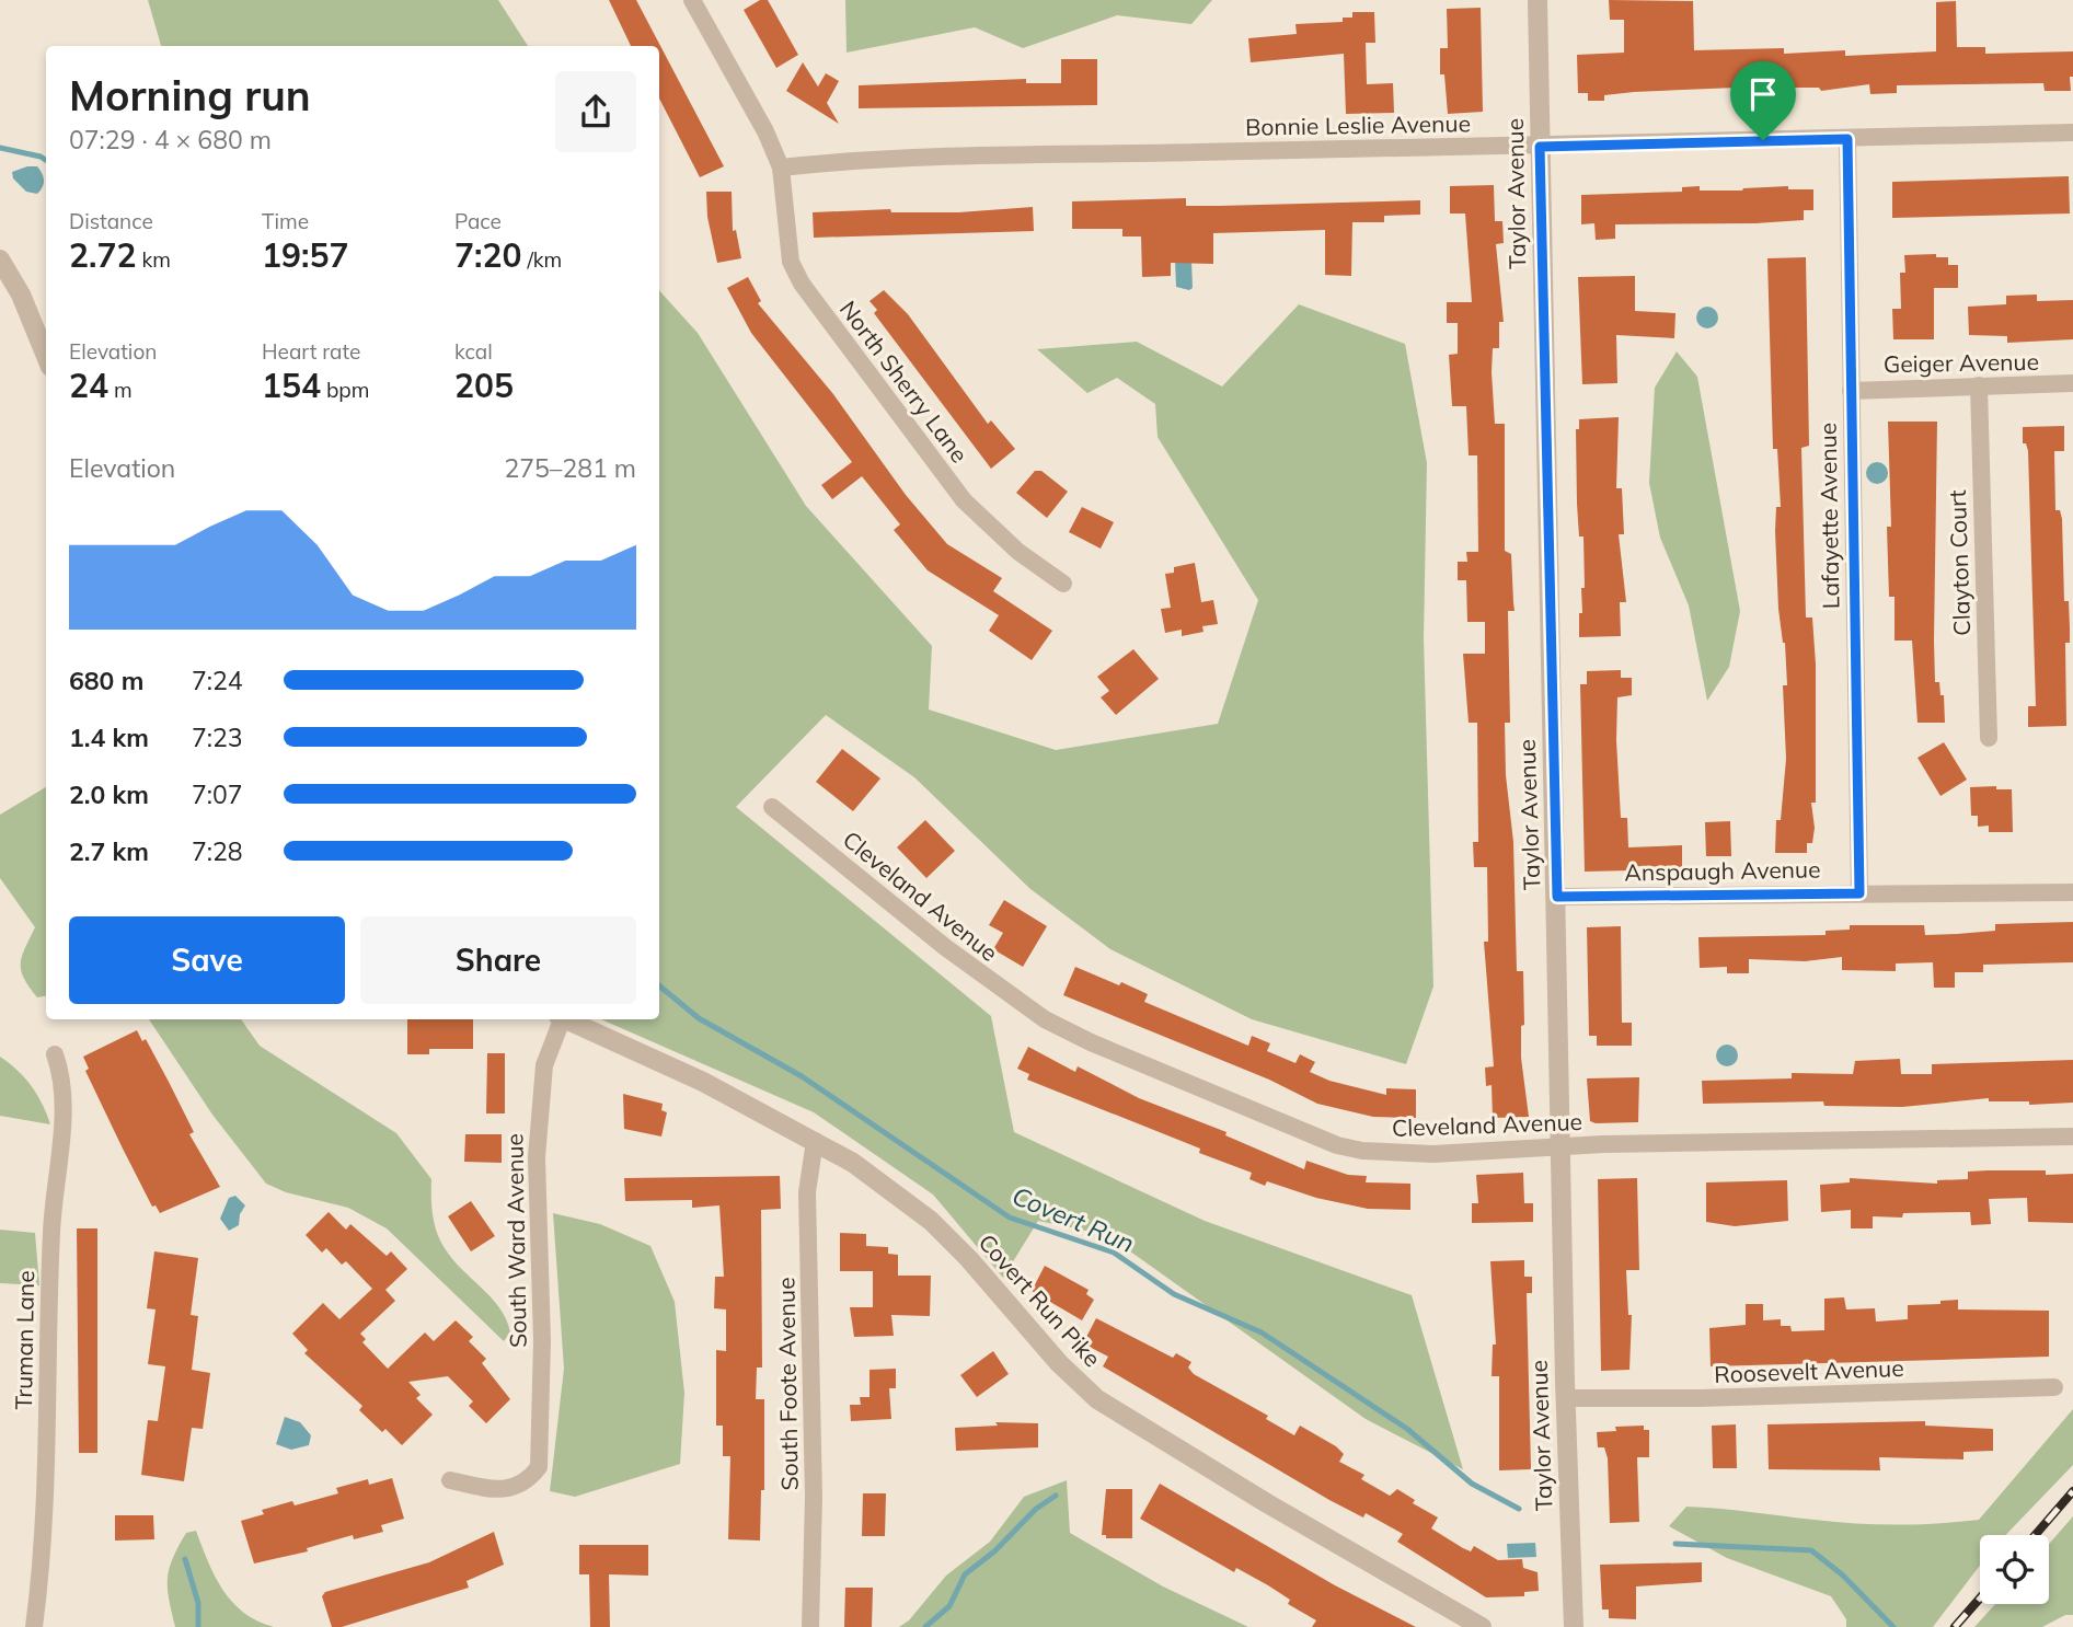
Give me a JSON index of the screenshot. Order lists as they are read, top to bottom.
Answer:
{
  "streets": {
    "street": [
      "Bonnie Leslie Avenue",
      "Taylor Avenue",
      "Geiger Avenue",
      "North Sherry Lane",
      "Lafayette Avenue",
      "Clayton Court",
      "Anspaugh Avenue",
      "Cleveland Avenue",
      "South Ward Avenue",
      "Covert Run Pike",
      "Truman Lane",
      "Roosevelt Avenue",
      "South Foote Avenue"
    ]
  },
  "crossings": [
    ["Bonnie Leslie Avenue", "Taylor Avenue"],
    ["Bonnie Leslie Avenue", "North Sherry Lane"],
    ["Bonnie Leslie Avenue", "Lafayette Avenue"],
    ["Taylor Avenue", "Anspaugh Avenue"],
    ["Taylor Avenue", "Cleveland Avenue"],
    ["Taylor Avenue", "Roosevelt Avenue"],
    ["Geiger Avenue", "Lafayette Avenue"],
    ["Geiger Avenue", "Clayton Court"],
    ["Lafayette Avenue", "Anspaugh Avenue"],
    ["Covert Run Pike", "South Foote Avenue"]
  ],
  "water": ["Covert Run"],
  "page": {
    "heading": ["Morning run", "07:29 · 4 × 680 m"],
    "stats": [
      ["Distance", "2.72 km"],
      ["Time", "19:57"],
      ["Pace", "7:20 /km"],
      ["Elevation", "24 m"],
      ["Heart rate", "154 bpm"],
      ["kcal", "205"]
    ],
    "chart": ["Elevation", "275–281 m"],
    "list": [
      {
        "name": "680 m",
        "note": "7:24"
      },
      {
        "name": "1.4 km",
        "note": "7:23"
      },
      {
        "name": "2.0 km",
        "note": "7:07"
      },
      {
        "name": "2.7 km",
        "note": "7:28"
      }
    ],
    "buttons": ["Save", "Share"]
  }
}
